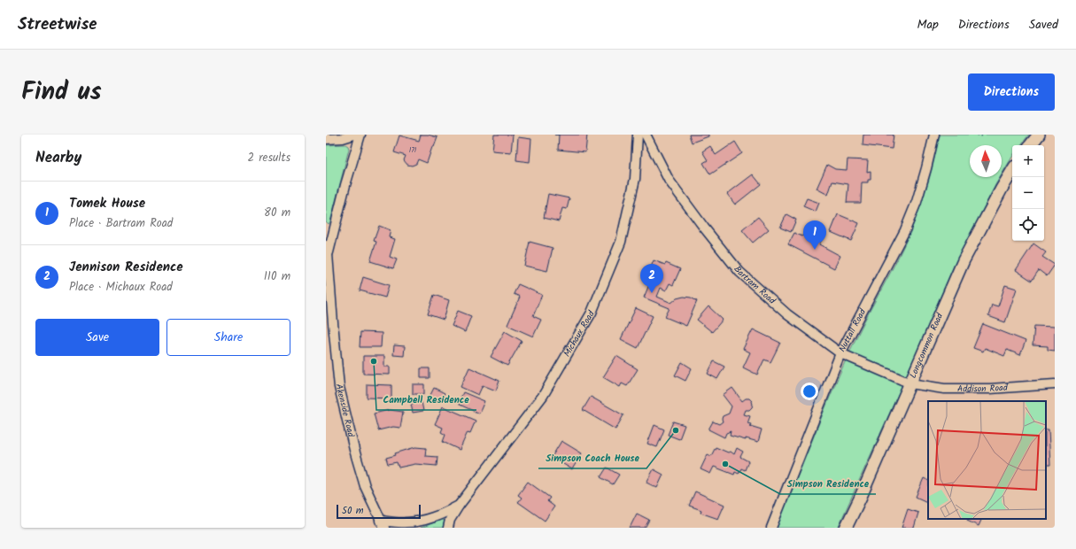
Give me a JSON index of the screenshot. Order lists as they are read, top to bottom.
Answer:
{
  "streets": {
    "street": [
      "Bartram Road",
      "Nuttall Road",
      "Michaux Road",
      "Longcommon Road",
      "Addison Road",
      "Akenside Road"
    ]
  },
  "crossings": [
    ["Bartram Road", "Nuttall Road"],
    ["Bartram Road", "Longcommon Road"],
    ["Bartram Road", "Addison Road"],
    ["Michaux Road", "Akenside Road"],
    ["Longcommon Road", "Addison Road"]
  ],
  "places": ["Campbell Residence", "Simpson Coach House", "Simpson Residence"],
  "house_numbers": ["171"],
  "scale_bar": "50 m",
  "north": "top",
  "page": {
    "header": "Streetwise",
    "nav": ["Map", "Directions", "Saved"],
    "title": "Find us",
    "buttons": [
      "Directions",
      ["Save", "Share"]
    ],
    "heading": ["Nearby", "2 results"],
    "map_buttons": ["+", "−"],
    "list": [
      {
        "mark": "1",
        "name": "Tomek House",
        "note": "Place · Bartram Road",
        "value": "80 m"
      },
      {
        "mark": "2",
        "name": "Jennison Residence",
        "note": "Place · Michaux Road",
        "value": "110 m"
      }
    ],
    "pins": ["1", "2"],
    "scale": "50 m"
  }
}
